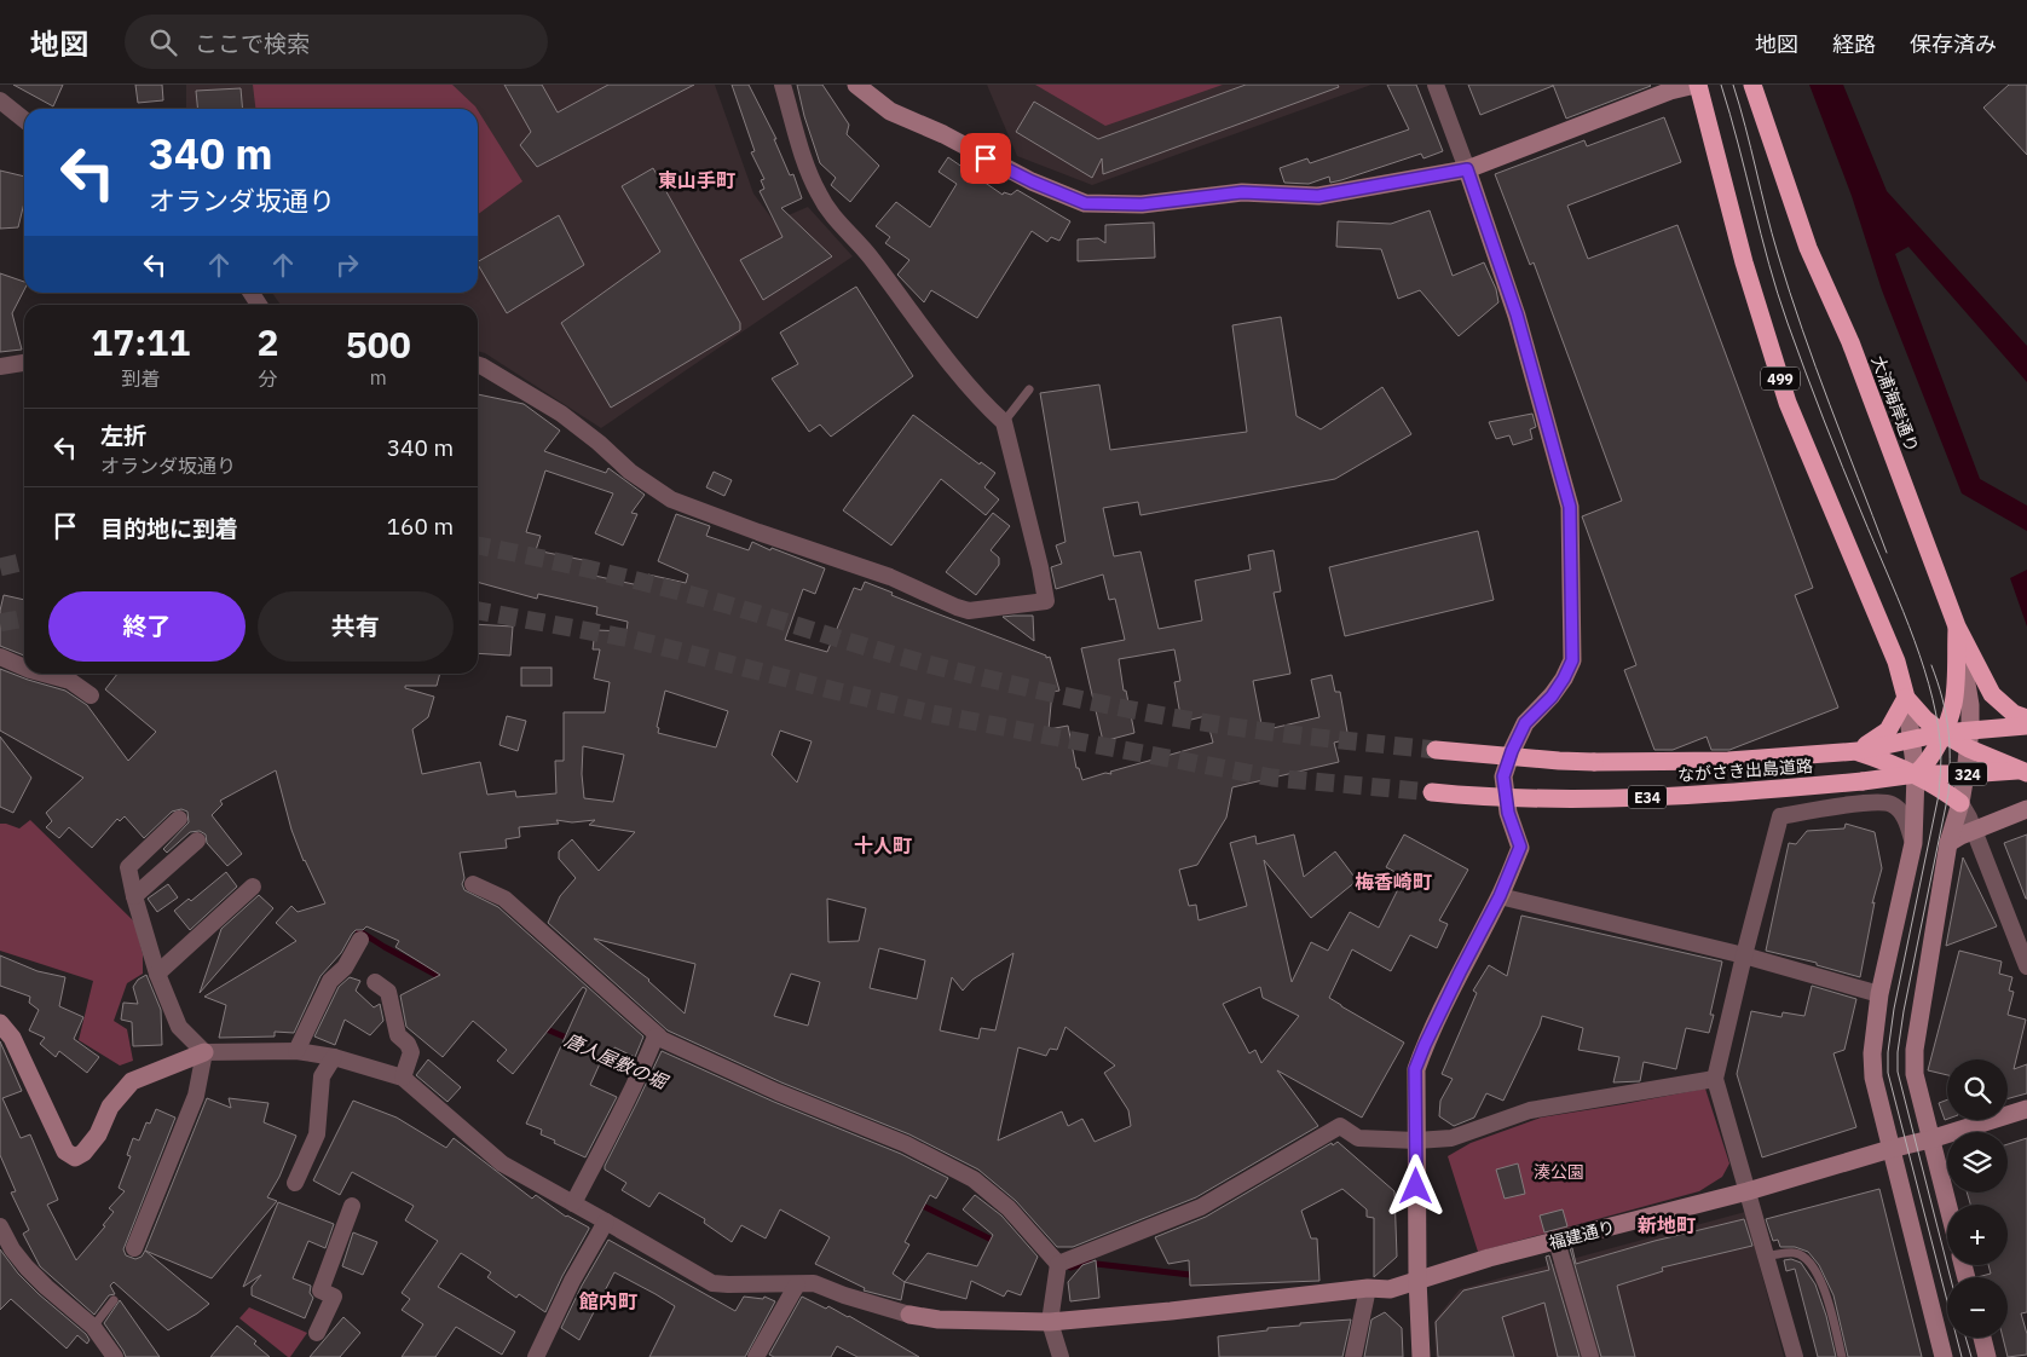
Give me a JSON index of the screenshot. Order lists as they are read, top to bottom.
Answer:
{
  "streets": {
    "highway": [
      "499",
      "大浦海岸通り",
      "ながさき出島道路",
      "324",
      "E34"
    ],
    "street": ["福建通り"]
  },
  "crossings": [
    ["499", "ながさき出島道路"]
  ],
  "districts": [
    "東山手町",
    "十人町",
    "梅香崎町",
    "新地町",
    "館内町"
  ],
  "water": ["唐人屋敷の堀"],
  "parks": ["湊公園"],
  "page": {
    "header": "地図",
    "search": "ここで検索",
    "nav": ["地図", "経路", "保存済み"],
    "turn": ["340 m", "オランダ坂通り"],
    "eta": [
      "17:11",
      "到着",
      "2",
      "分",
      "500",
      "m"
    ],
    "list": [
      {
        "name": "左折",
        "note": "オランダ坂通り",
        "value": "340 m"
      },
      {
        "name": "目的地に到着",
        "value": "160 m"
      }
    ],
    "buttons": ["終了", "共有"],
    "map_buttons": ["+", "−"]
  }
}
